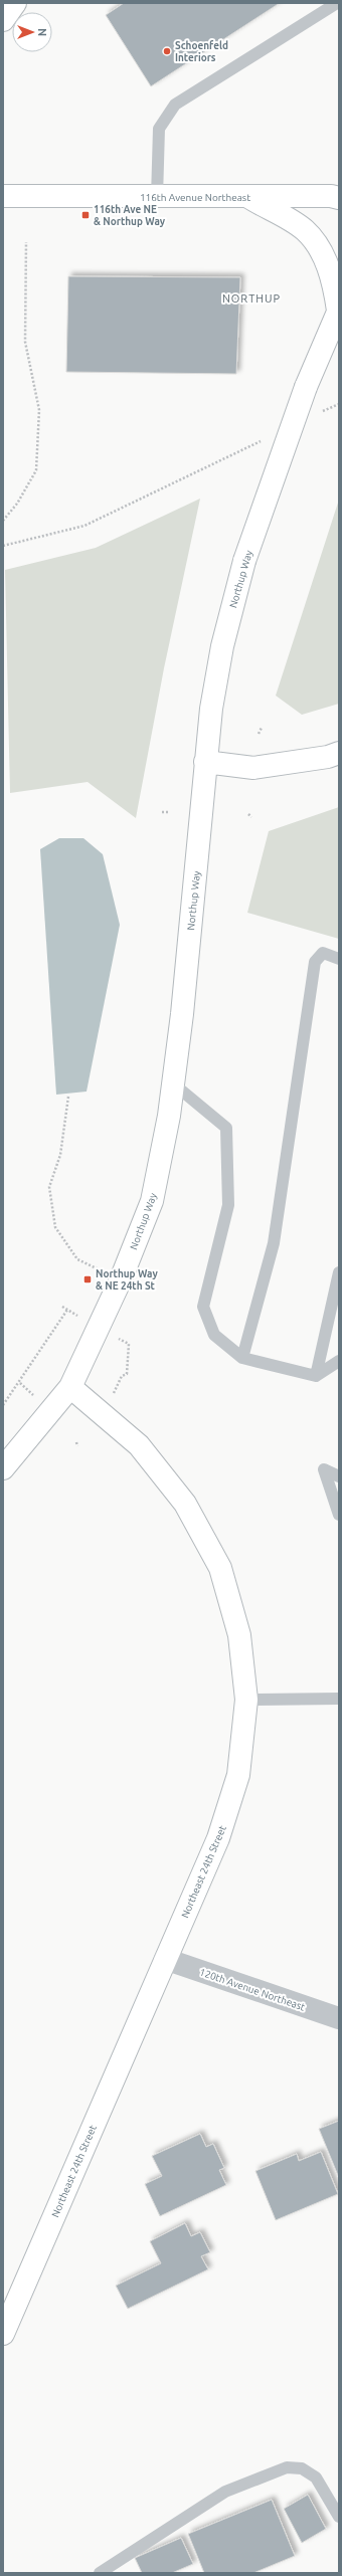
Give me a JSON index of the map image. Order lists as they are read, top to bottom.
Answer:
{
  "streets": {
    "main road": ["116th Avenue Northeast", "Northup Way", "Northeast 24th Street"],
    "street": ["120th Avenue Northeast"]
  },
  "crossings": [
    ["Northup Way", "Northeast 24th Street"],
    ["Northeast 24th Street", "120th Avenue Northeast"]
  ],
  "districts": ["NORTHUP"],
  "places": {
    "other": ["Schoenfeld Interiors"],
    "transit": ["116th Ave NE & Northup Way", "Northup Way & NE 24th St"]
  },
  "north": "right"
}
